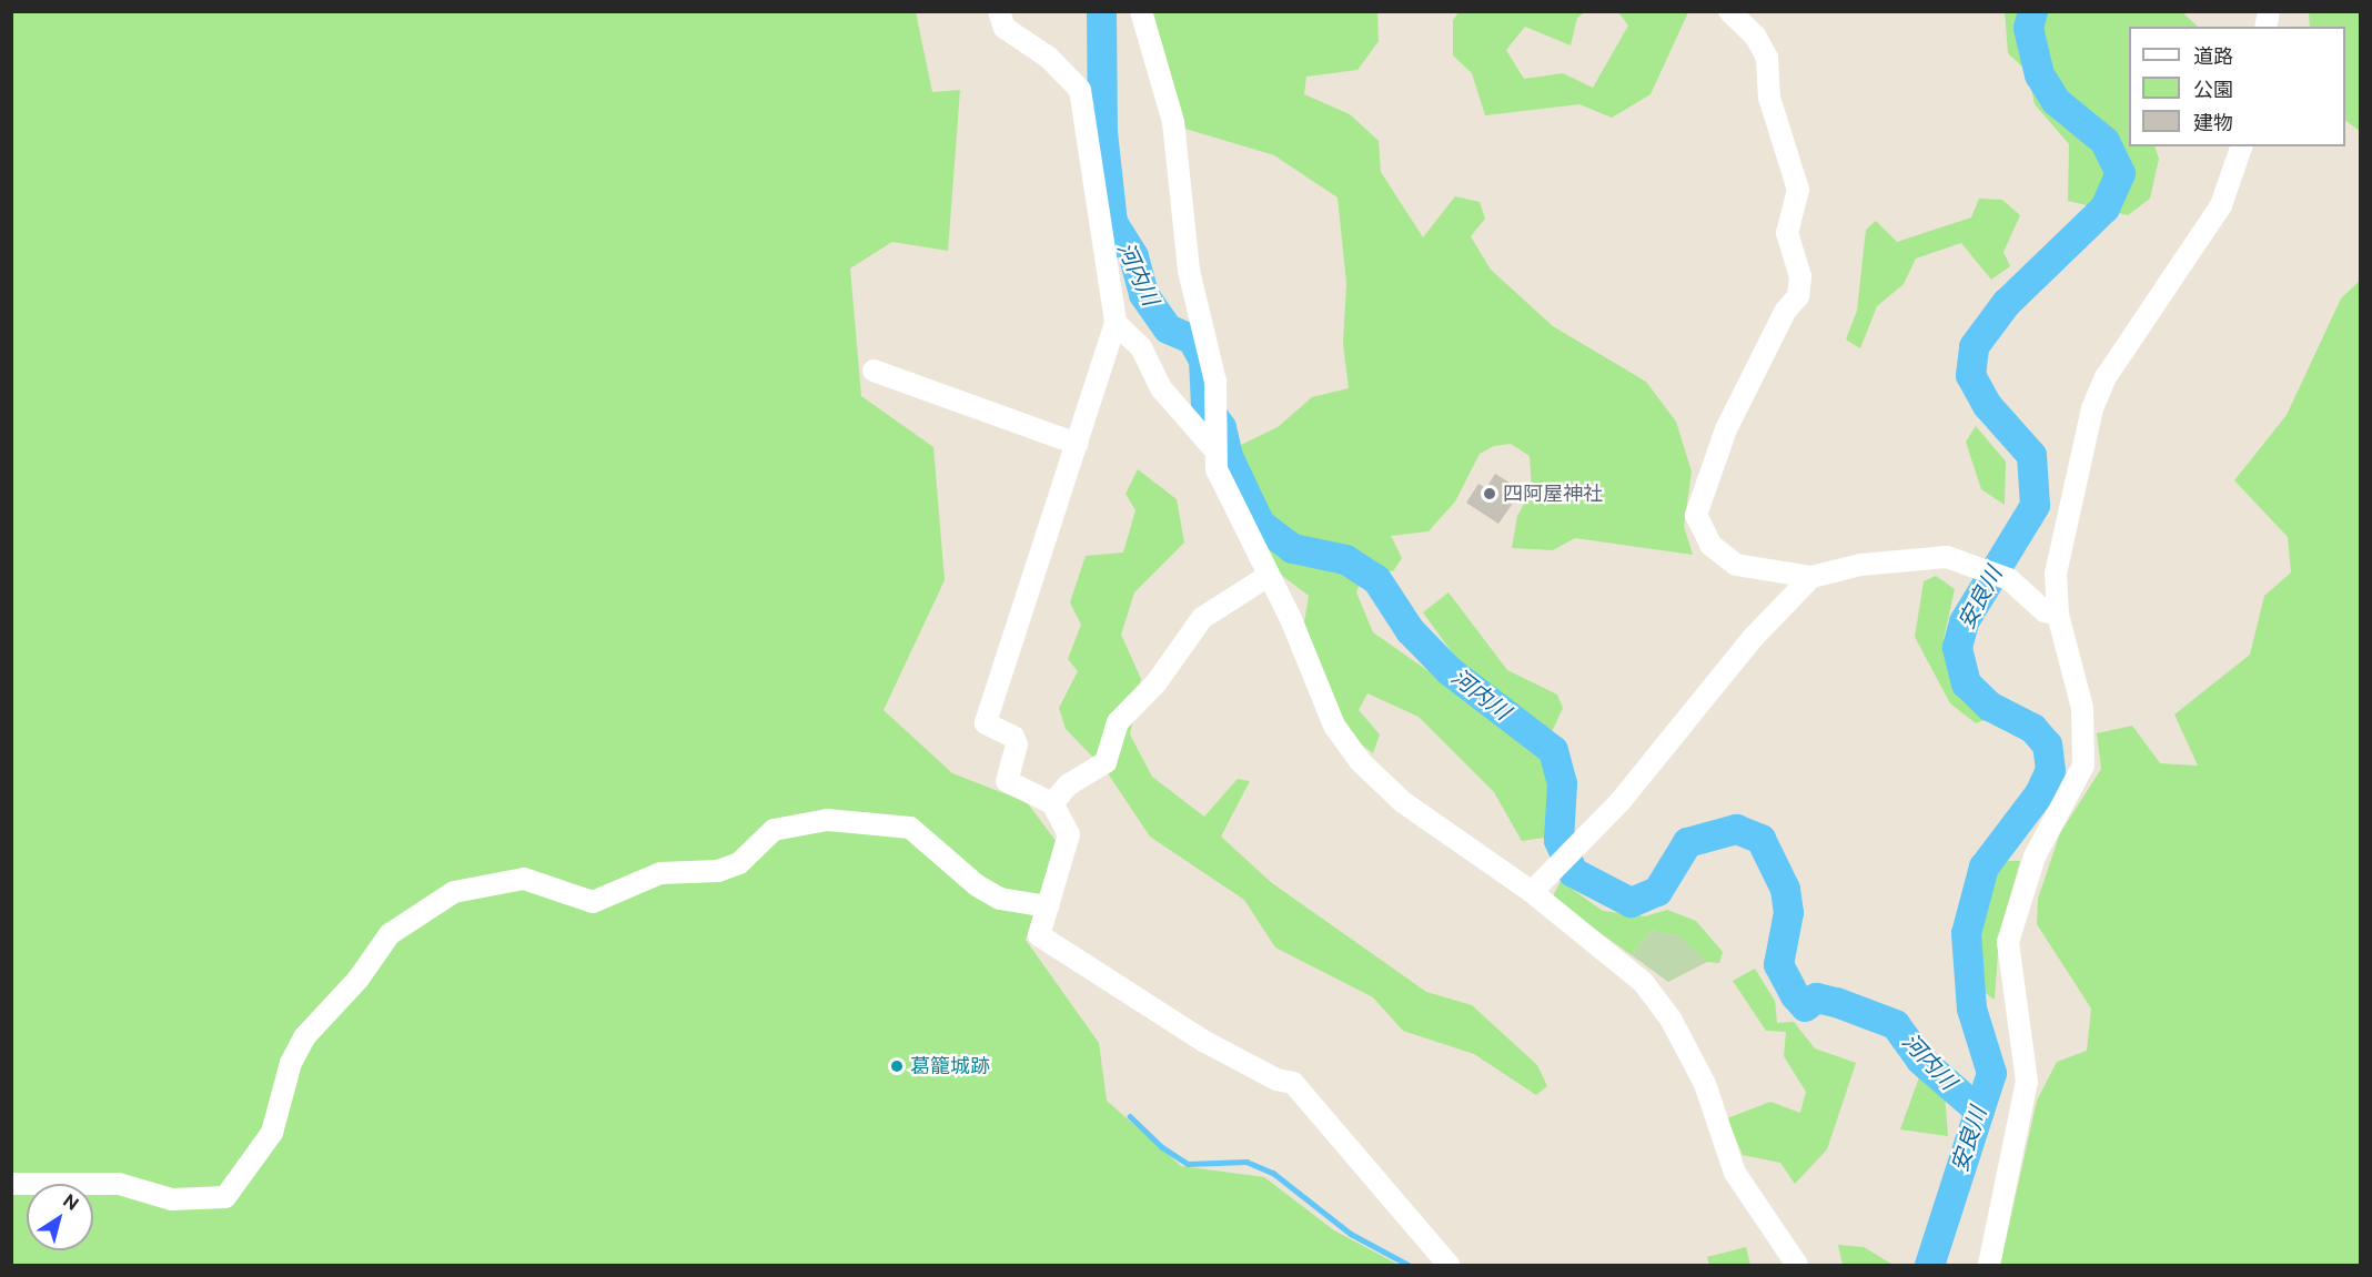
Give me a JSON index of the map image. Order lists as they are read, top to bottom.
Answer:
{
  "water": ["河内川", "安良川"],
  "places": ["四阿屋神社", "葛籠城跡"],
  "legend": ["道路", "公園", "建物"],
  "north": "top right"
}
